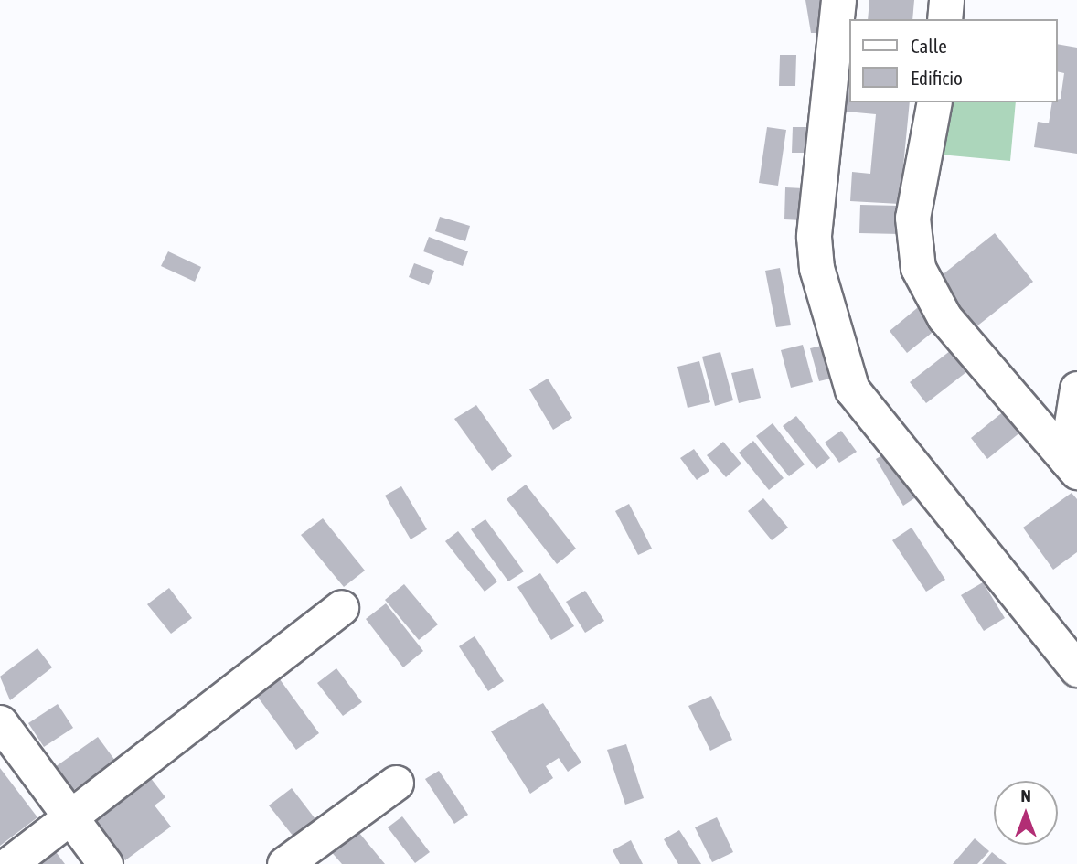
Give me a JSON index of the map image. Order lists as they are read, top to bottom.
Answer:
{
  "legend": ["Calle", "Edificio"],
  "north": "top"
}
